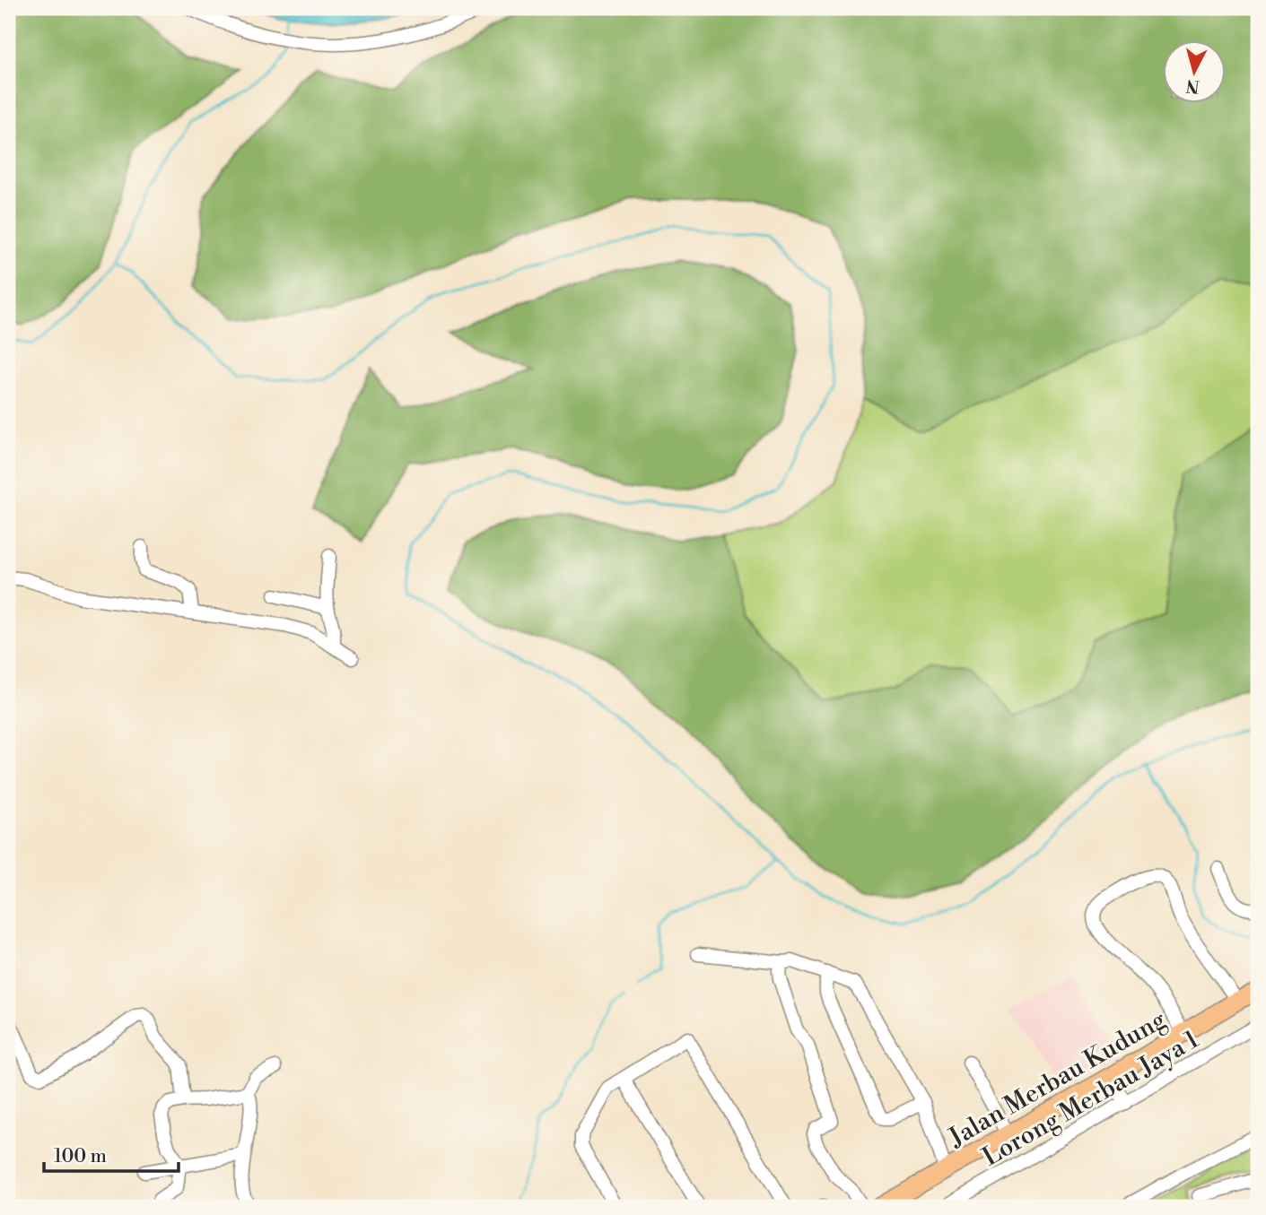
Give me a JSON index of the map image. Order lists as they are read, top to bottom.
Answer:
{
  "streets": {
    "main road": ["Jalan Merbau Kudung"],
    "street": ["Lorong Merbau Jaya 1"]
  },
  "scale_bar": "100 m",
  "north": "bottom"
}
